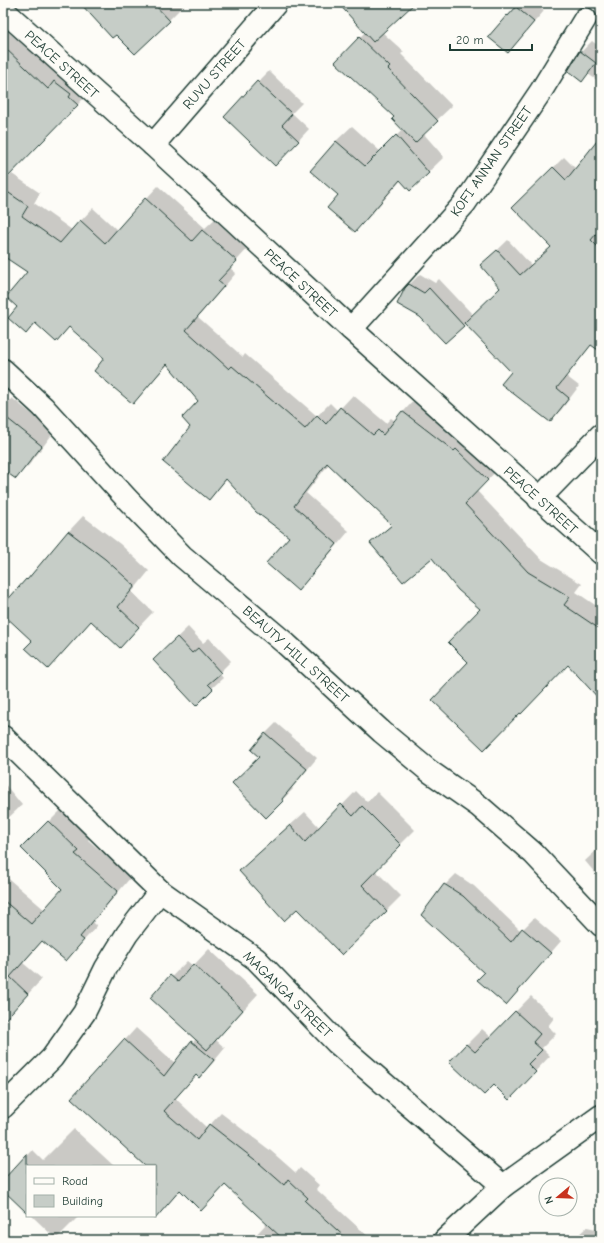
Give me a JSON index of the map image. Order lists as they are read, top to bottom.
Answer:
{
  "streets": {
    "street": [
      "PEACE STREET",
      "RUVU STREET",
      "KOFI ANNAN STREET",
      "BEAUTY HILL STREET",
      "MAGANGA STREET"
    ]
  },
  "crossings": [
    ["PEACE STREET", "RUVU STREET"],
    ["PEACE STREET", "KOFI ANNAN STREET"]
  ],
  "legend": ["Road", "Building"],
  "scale_bar": "20 m",
  "north": "left"
}
